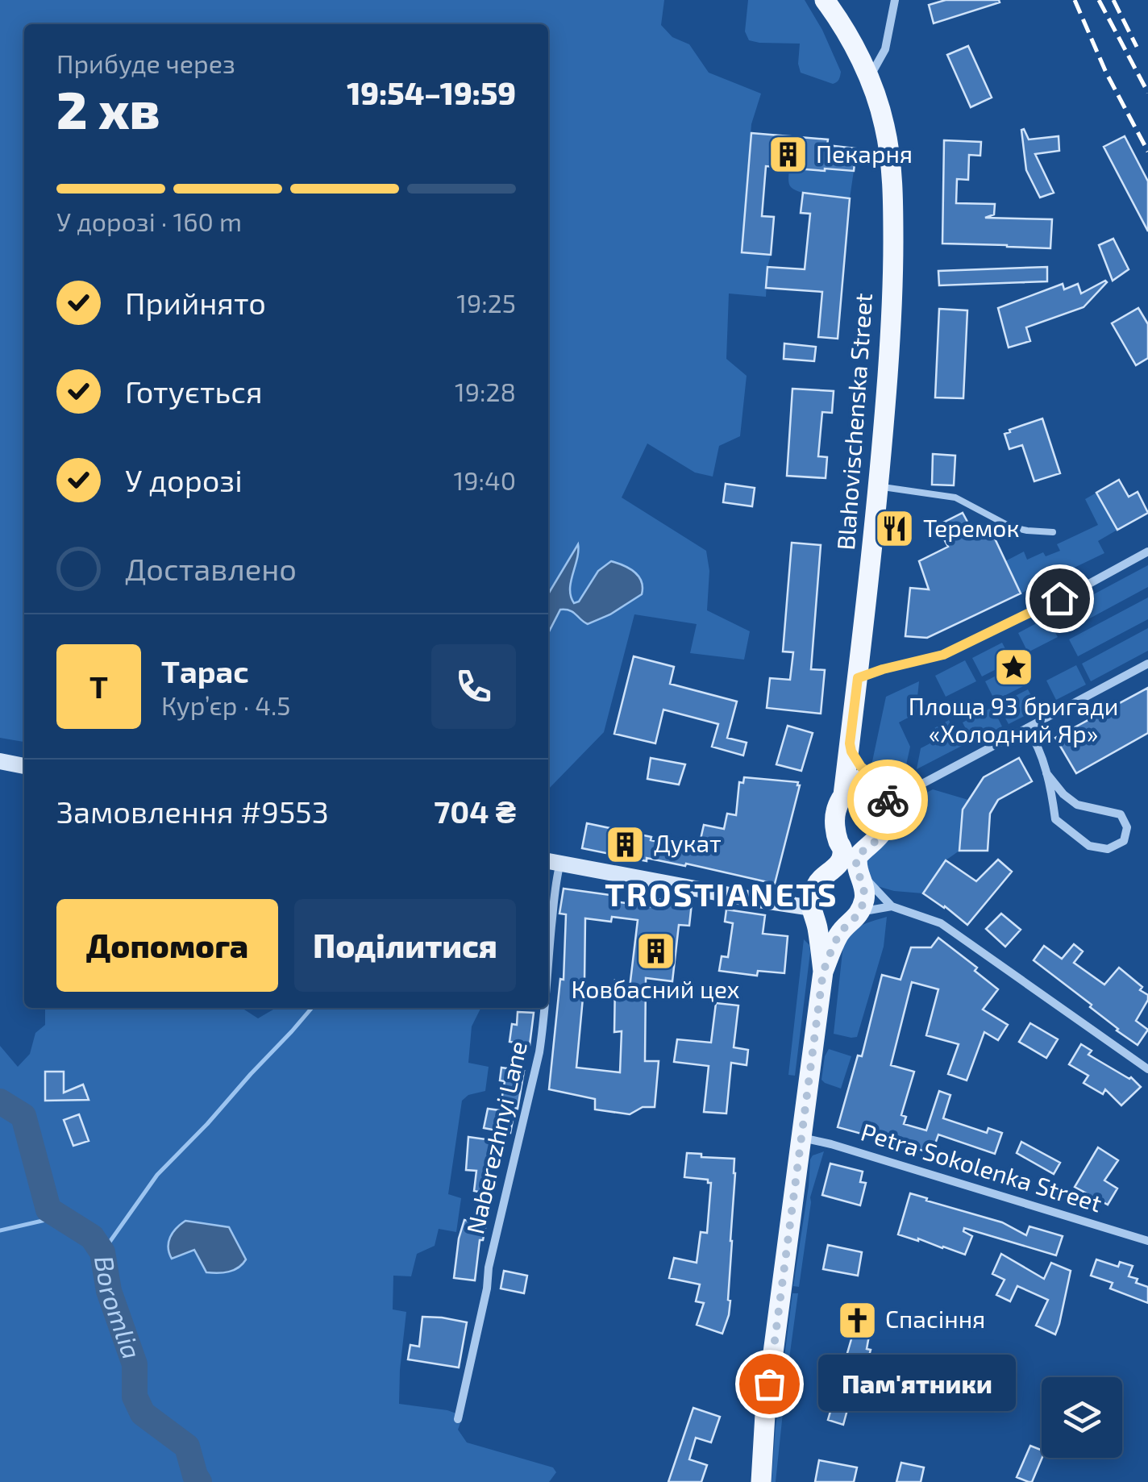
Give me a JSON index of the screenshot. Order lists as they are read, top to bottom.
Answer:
{
  "streets": {
    "main road": ["Blahovischenska Street"],
    "street": ["Naberezhnyi Lane", "Petra Sokolenka Street"]
  },
  "districts": ["TROSTIANETS"],
  "water": ["Boromlia"],
  "places": {
    "building": ["Пекарня", "Дукат", "Ковбасний цех"],
    "restaurant": ["Теремок"],
    "place": ["Площа 93 бригади «Холодний Яр»"],
    "church": ["Спасіння"],
    "other": ["Пам'ятники"]
  },
  "page": {
    "heading": ["2 хв", "Прибуде через", "19:54–19:59"],
    "panel": [
      "Тарас",
      "Кур’єр · 4.5",
      "Замовлення #9553",
      "704 ₴"
    ],
    "bar": "У дорозі · 160 m",
    "list": [
      ["Прийнято", "19:25"],
      ["Готується", "19:28"],
      ["У дорозі", "19:40"],
      "Доставлено"
    ],
    "round": "Т",
    "buttons": ["Допомога", "Поділитися"],
    "bubble": "Пам'ятники"
  }
}
